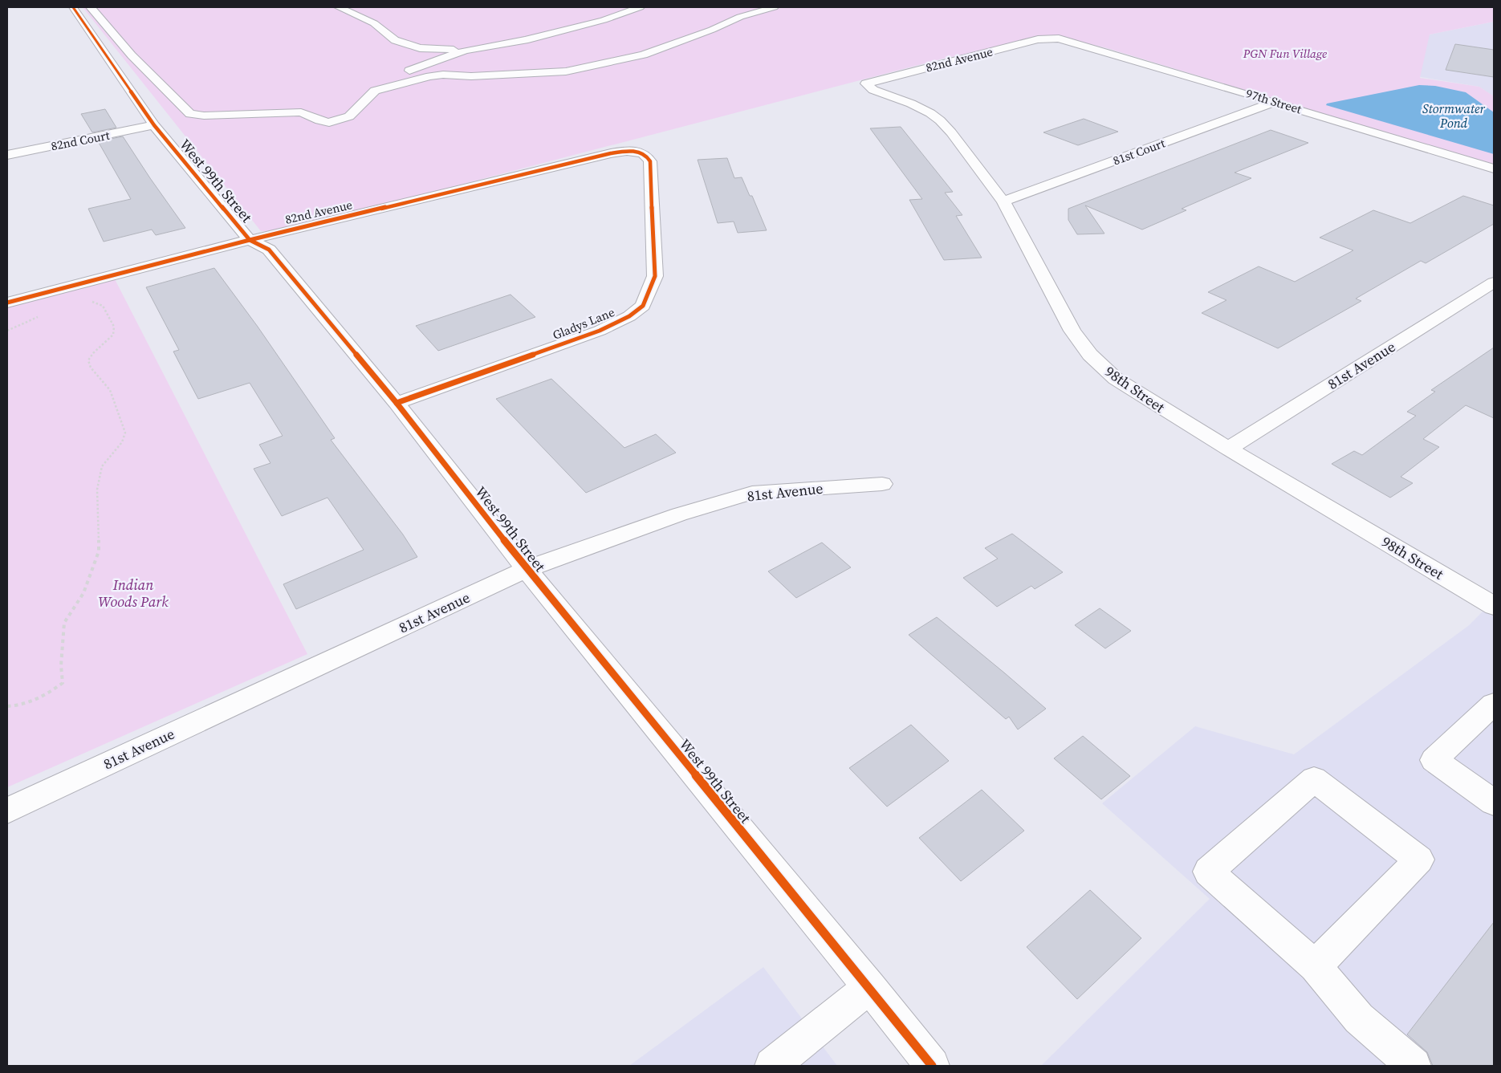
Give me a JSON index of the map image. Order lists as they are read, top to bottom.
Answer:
{
  "streets": {
    "street": [
      "82nd Avenue",
      "97th Street",
      "82nd Court",
      "81st Court",
      "West 99th Street",
      "Gladys Lane",
      "81st Avenue",
      "98th Street"
    ]
  },
  "crossings": [
    ["82nd Avenue", "97th Street"],
    ["82nd Avenue", "West 99th Street"],
    ["82nd Avenue", "Gladys Lane"],
    ["82nd Avenue", "98th Street"],
    ["97th Street", "81st Court"],
    ["82nd Court", "West 99th Street"],
    ["81st Court", "98th Street"],
    ["West 99th Street", "Gladys Lane"],
    ["West 99th Street", "81st Avenue"],
    ["81st Avenue", "98th Street"]
  ],
  "water": ["Stormwater Pond"],
  "parks": ["PGN Fun Village", "Indian Woods Park"]
}
